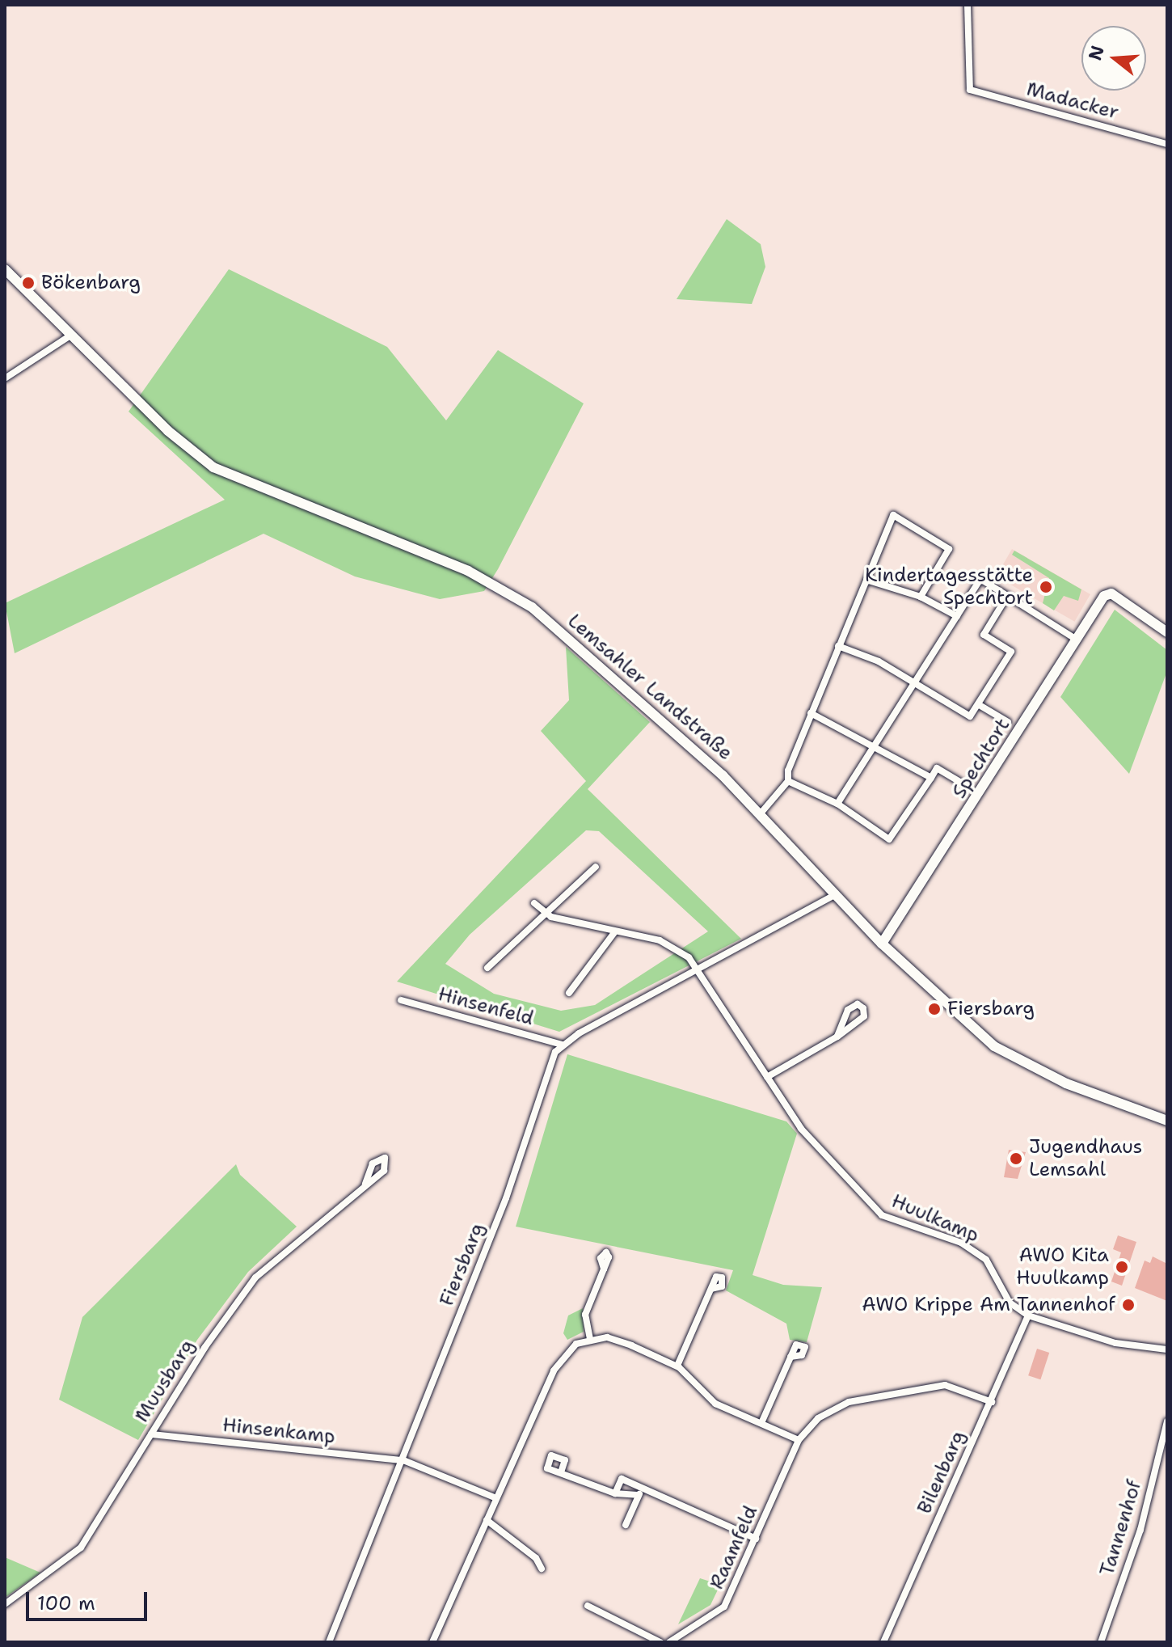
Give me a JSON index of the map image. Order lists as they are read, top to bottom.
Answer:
{
  "streets": {
    "main road": ["Lemsahler Landstraße", "Spechtort"],
    "street": [
      "Madacker",
      "Hinsenfeld",
      "Huulkamp",
      "Fiersbarg",
      "Muusbarg",
      "Hinsenkamp",
      "Bilenbarg",
      "Tannenhof",
      "Raamfeld"
    ]
  },
  "crossings": [
    ["Lemsahler Landstraße", "Spechtort"],
    ["Lemsahler Landstraße", "Fiersbarg"],
    ["Hinsenfeld", "Fiersbarg"],
    ["Huulkamp", "Fiersbarg"],
    ["Huulkamp", "Bilenbarg"],
    ["Fiersbarg", "Hinsenkamp"],
    ["Muusbarg", "Hinsenkamp"],
    ["Bilenbarg", "Raamfeld"]
  ],
  "places": [
    "Bökenbarg",
    "Kindertagesstätte Spechtort",
    "Fiersbarg",
    "Jugendhaus Lemsahl",
    "AWO Kita Huulkamp",
    "AWO Krippe Am Tannenhof"
  ],
  "scale_bar": "100 m",
  "north": "left"
}
